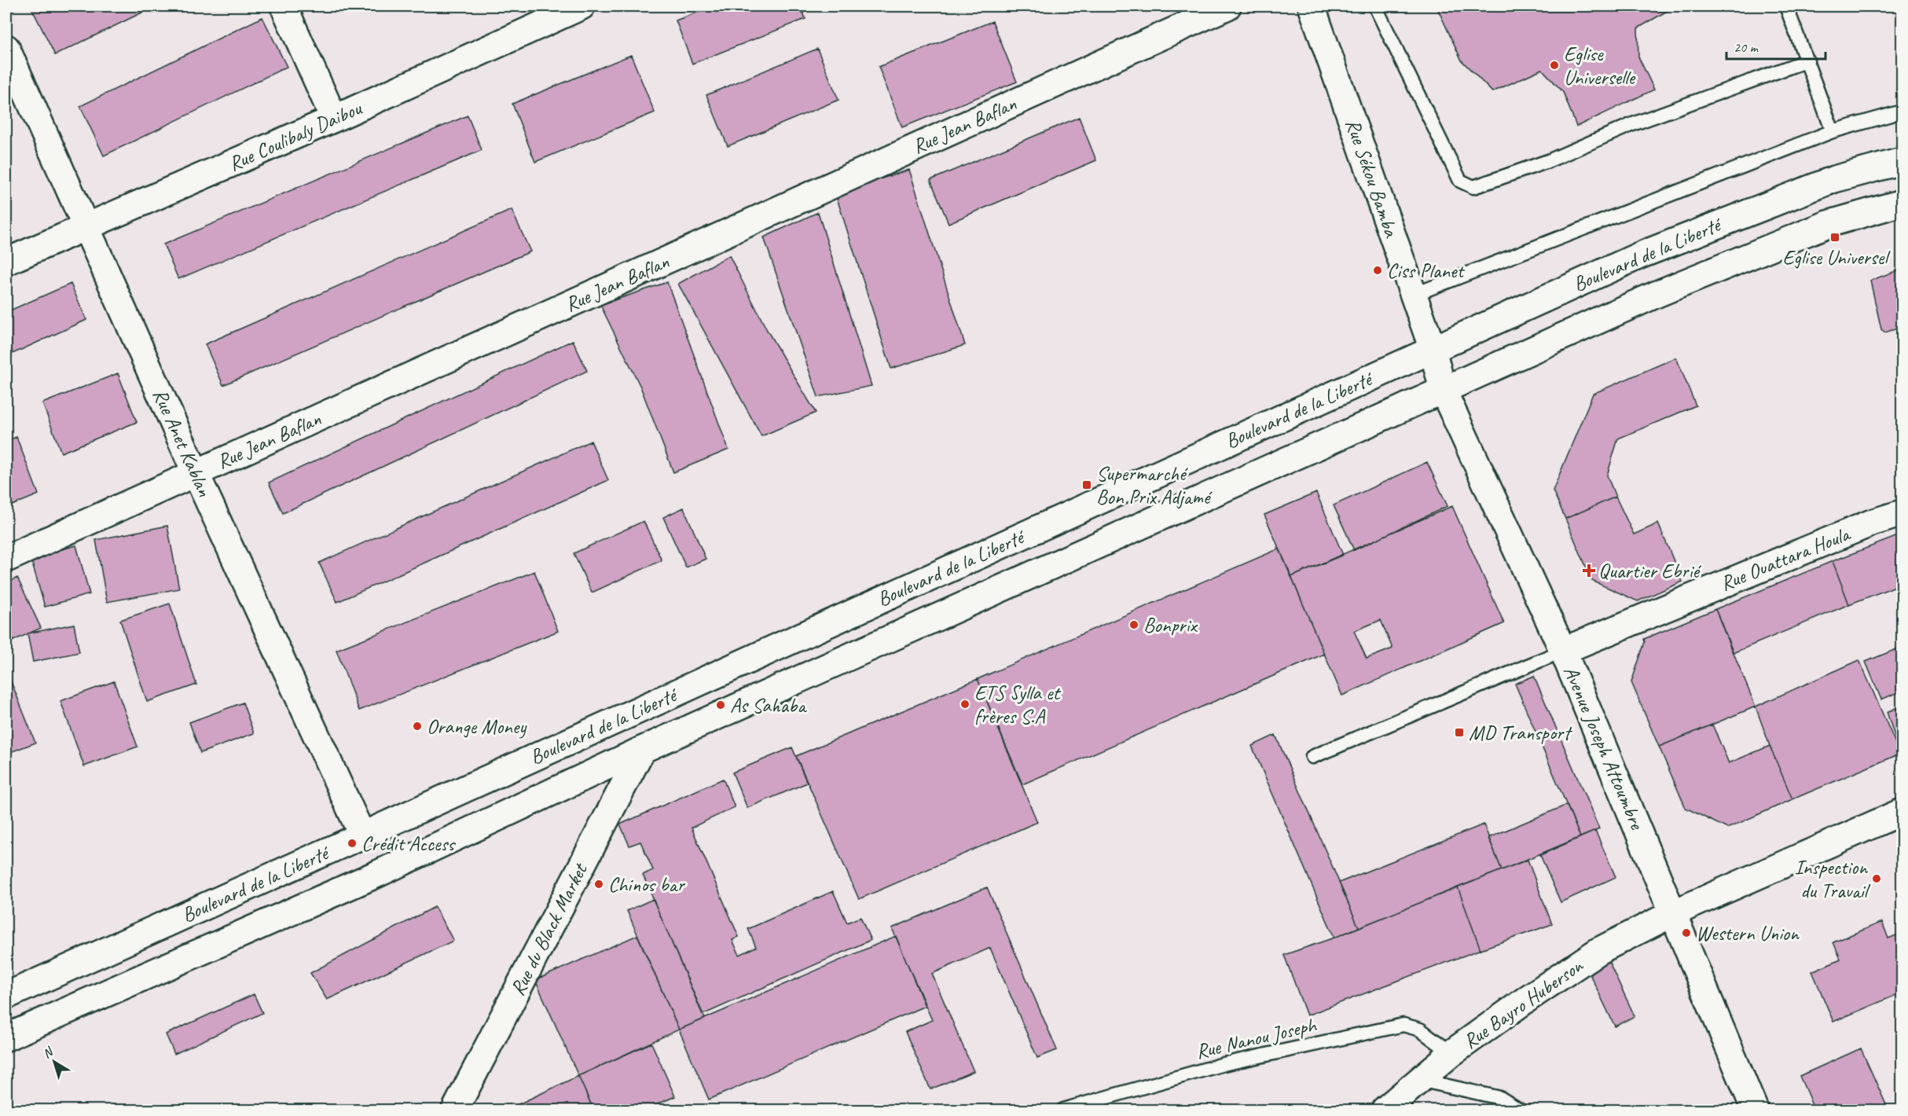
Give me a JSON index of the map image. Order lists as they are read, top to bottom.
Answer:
{
  "streets": {
    "street": [
      "Rue Jean Baflan",
      "Rue Coulibaly Daibou",
      "Rue Sékou Bamba",
      "Boulevard de la Liberté",
      "Rue Anet Kablan",
      "Rue Ouattara Houla",
      "Avenue Joseph Attoumbre",
      "Rue du Black Market",
      "Rue Bayro Huberson"
    ],
    "lane": ["Rue Nanou Joseph"]
  },
  "crossings": [
    ["Rue Jean Baflan", "Rue Anet Kablan"],
    ["Rue Coulibaly Daibou", "Rue Anet Kablan"],
    ["Rue Sékou Bamba", "Boulevard de la Liberté"],
    ["Rue Sékou Bamba", "Avenue Joseph Attoumbre"],
    ["Boulevard de la Liberté", "Rue Anet Kablan"],
    ["Boulevard de la Liberté", "Avenue Joseph Attoumbre"],
    ["Boulevard de la Liberté", "Rue du Black Market"],
    ["Rue Ouattara Houla", "Avenue Joseph Attoumbre"],
    ["Avenue Joseph Attoumbre", "Rue Bayro Huberson"],
    ["Rue Bayro Huberson", "Rue Nanou Joseph"]
  ],
  "places": {
    "other": [
      "Eglise Universelle",
      "Ciss Planet",
      "Bonprix",
      "ETS Sylla et frères S.A",
      "As Sahaba",
      "Orange Money",
      "Crédit Access",
      "Inspection du Travail",
      "Chinos bar",
      "Western Union"
    ],
    "transit": ["Eglise Universel", "Supermarché Bon Prix Adjamé", "MD Transport"],
    "health": ["Quartier Ebrié"]
  },
  "scale_bar": "20 m",
  "north": "top left"
}
